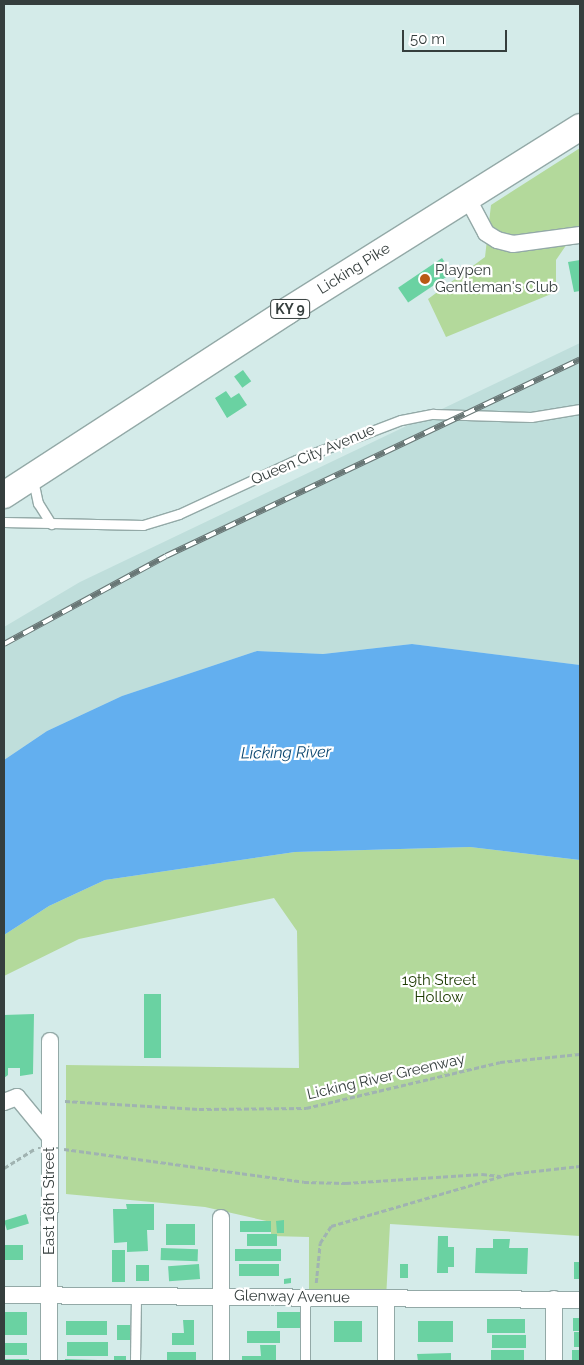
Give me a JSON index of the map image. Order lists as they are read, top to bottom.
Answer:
{
  "streets": {
    "main road": ["Licking Pike", "KY 9"],
    "street": ["East 16th Street", "Glenway Avenue"],
    "lane": ["Queen City Avenue"],
    "path": ["Licking River Greenway"]
  },
  "crossings": [
    ["Licking River Greenway", "East 16th Street"],
    ["East 16th Street", "Glenway Avenue"]
  ],
  "water": ["Licking River"],
  "parks": ["19th Street Hollow"],
  "places": ["Playpen Gentleman's Club"],
  "scale_bar": "50 m"
}
